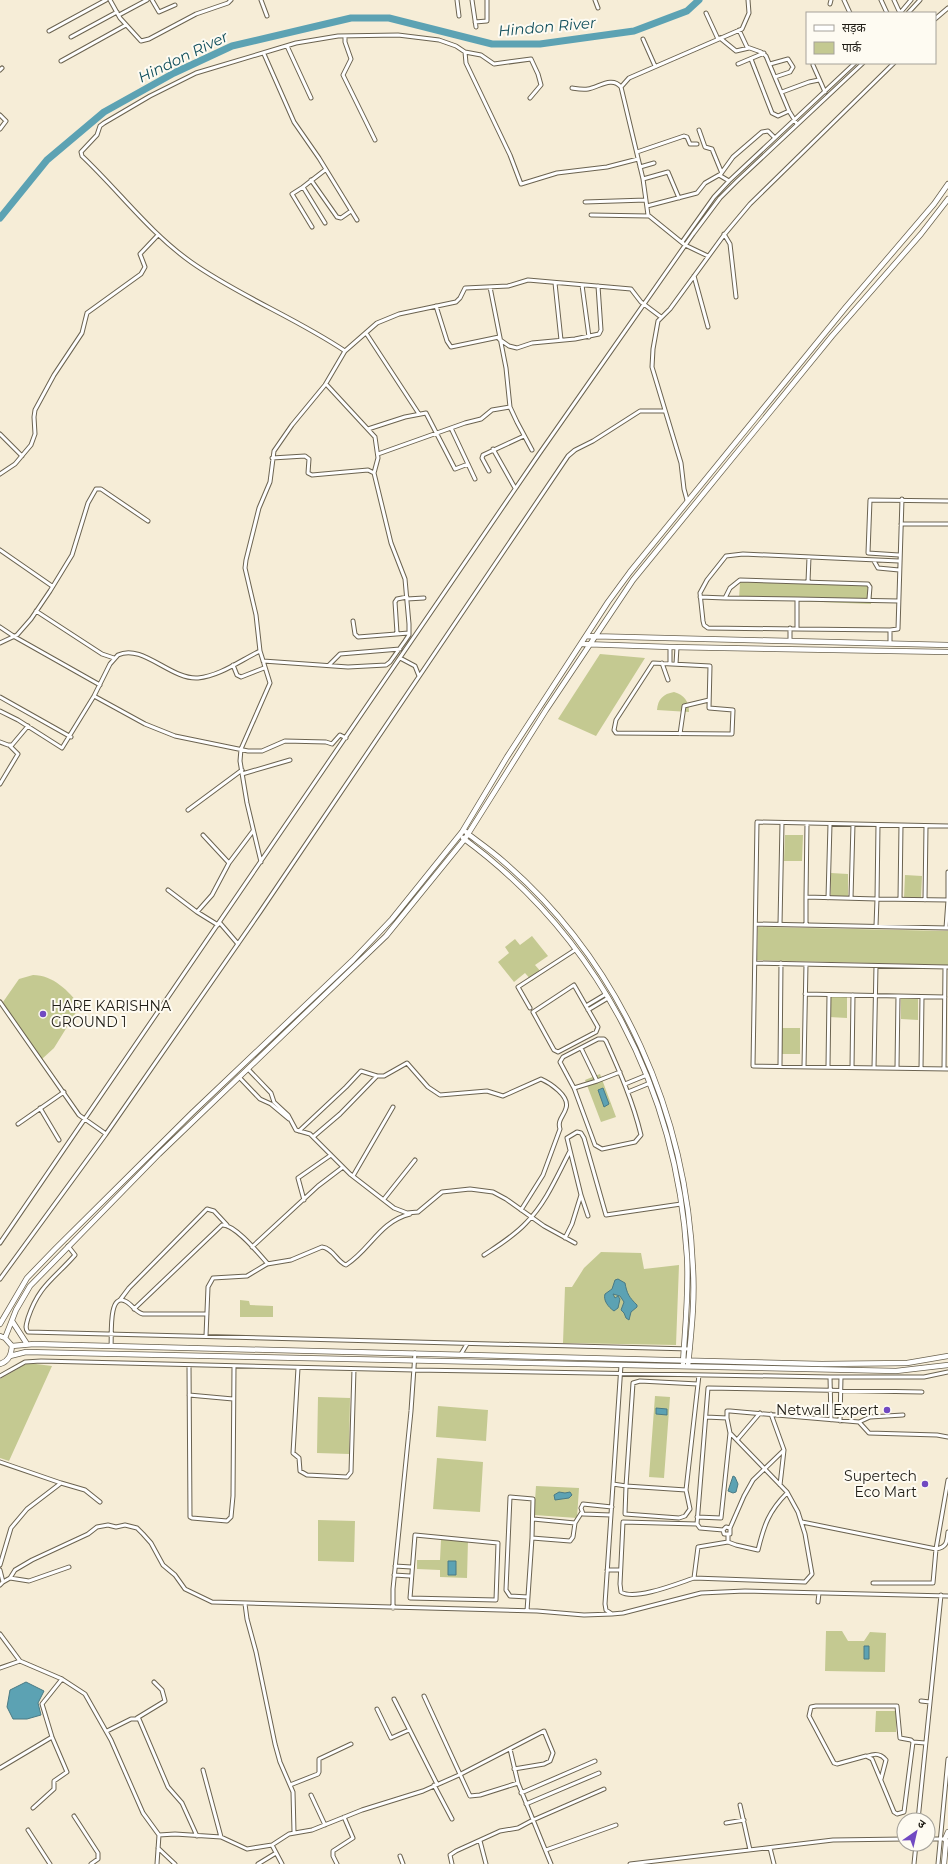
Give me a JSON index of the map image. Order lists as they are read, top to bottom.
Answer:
{
  "water": ["Hindon River"],
  "places": ["HARE KARISHNA GROUND 1", "Netwall Expert", "Supertech Eco Mart"],
  "legend": ["सड़क", "पार्क"],
  "north": "top right"
}
